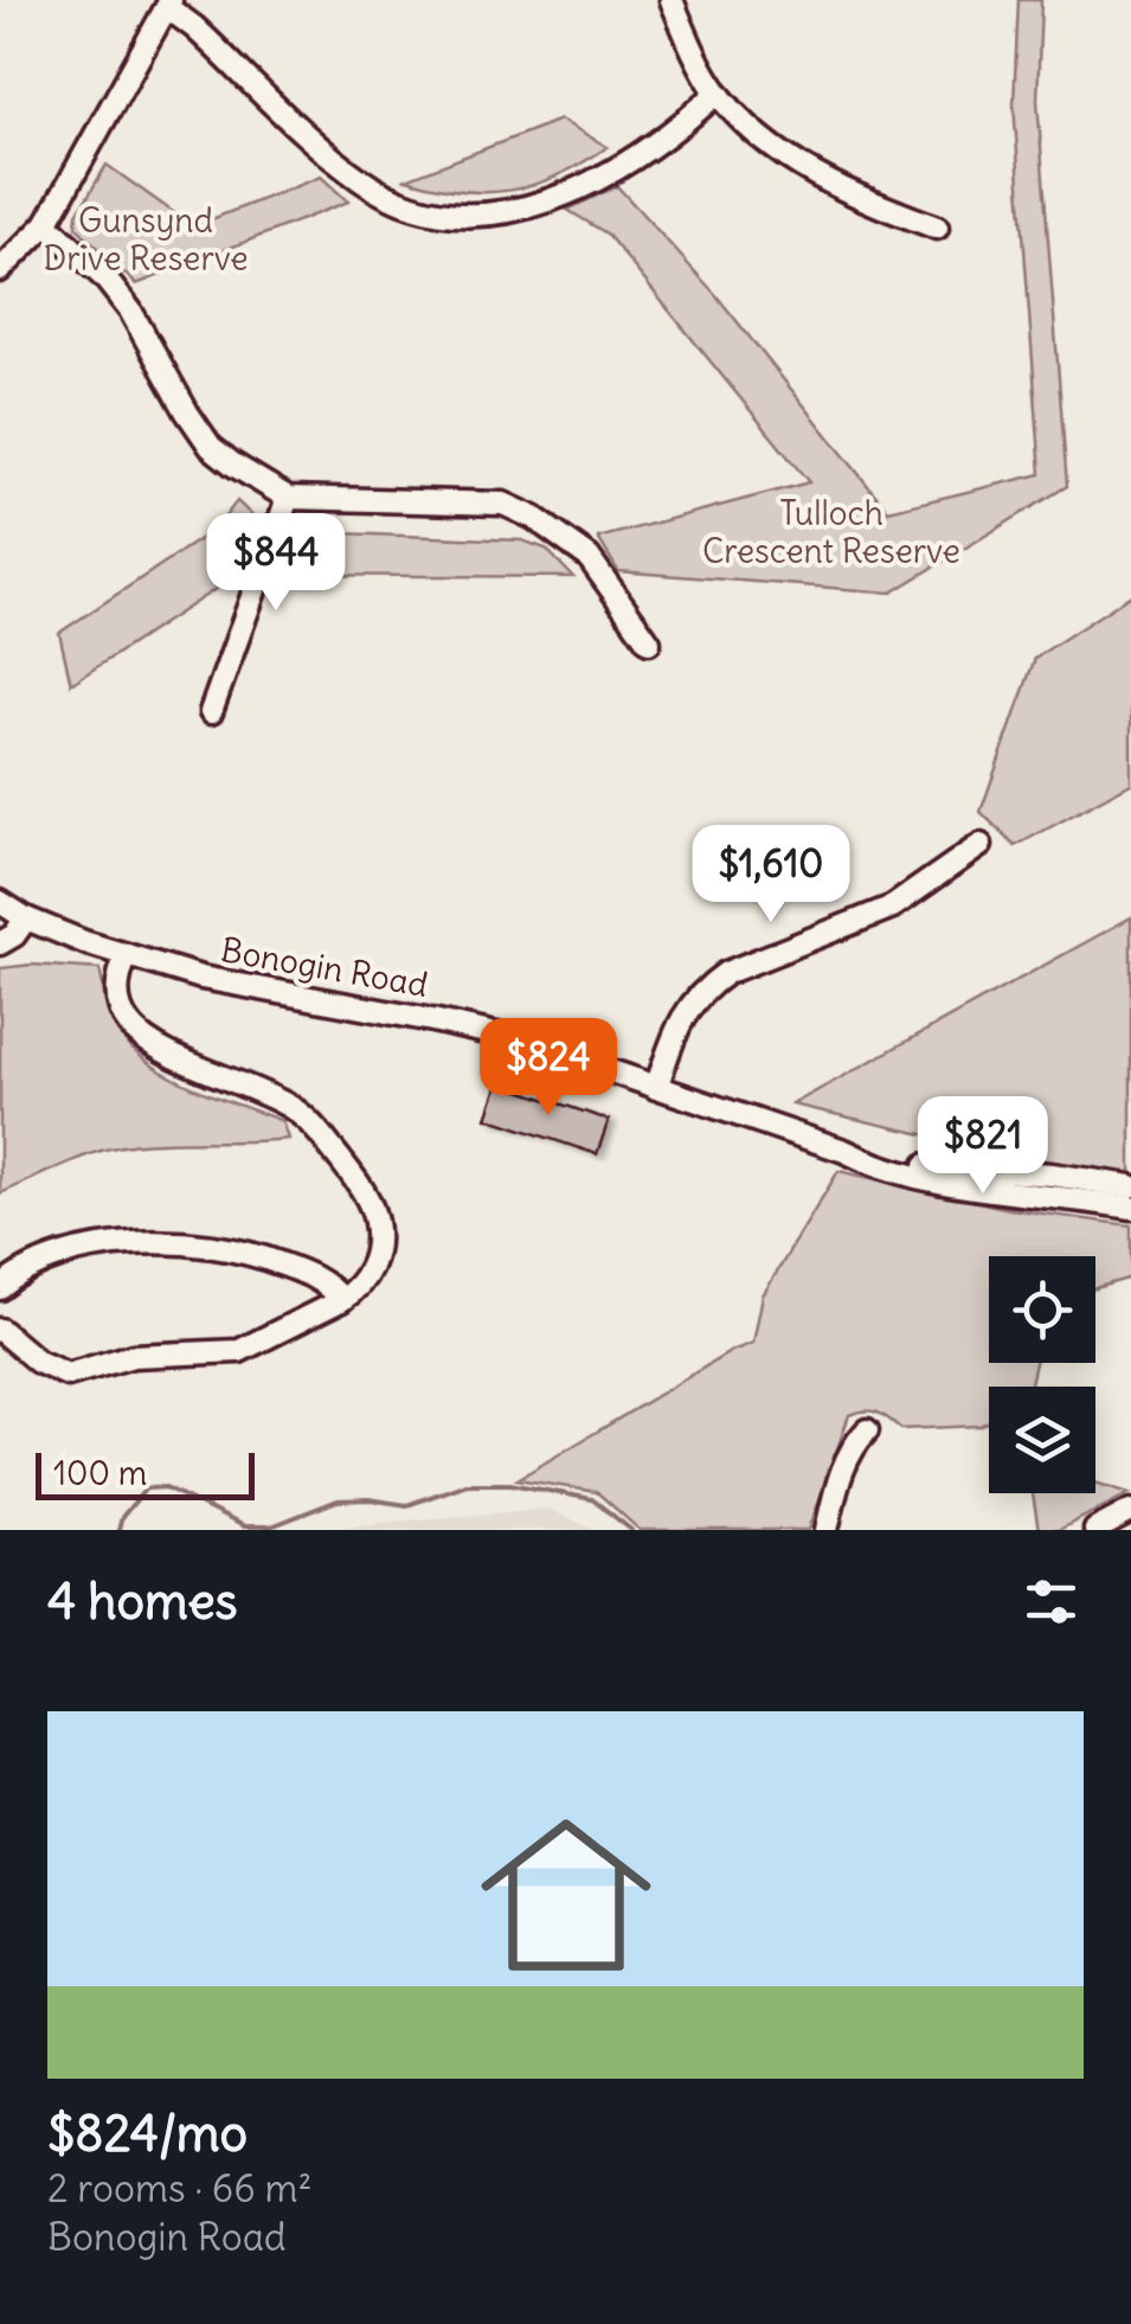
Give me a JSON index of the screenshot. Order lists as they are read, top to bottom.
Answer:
{
  "streets": {
    "street": ["Bonogin Road"]
  },
  "parks": ["Gunsynd Drive Reserve", "Tulloch Crescent Reserve"],
  "scale_bar": "100 m",
  "page": {
    "price": [
      "$844",
      "$1,610",
      "$824",
      "$821"
    ],
    "scale": "100 m",
    "heading": "4 homes",
    "list": [
      {
        "name": "$824/mo",
        "note": "2 rooms · 66 m² · Bonogin Road"
      }
    ]
  }
}
